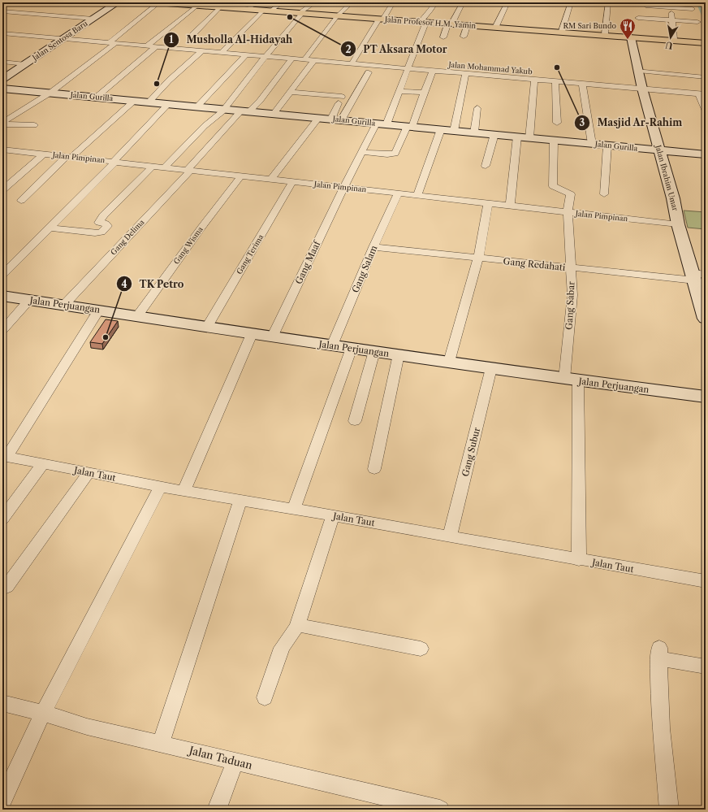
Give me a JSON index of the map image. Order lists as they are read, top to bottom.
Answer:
{
  "streets": {
    "main road": ["Jalan Profesor H.M. Yamin"],
    "street": [
      "Jalan Sentosa Baru",
      "Jalan Mohammad Yakub",
      "Jalan Gurilla",
      "Jalan Pimpinan",
      "Jalan Ibrahim Umar",
      "Gang Delima",
      "Gang Wisma",
      "Gang Terima",
      "Gang Maaf",
      "Gang Redahati",
      "Gang Salam",
      "Jalan Perjuangan",
      "Gang Sabar",
      "Gang Subur",
      "Jalan Taut",
      "Jalan Taduan"
    ]
  },
  "crossings": [
    ["Jalan Profesor H.M. Yamin", "Jalan Ibrahim Umar"],
    ["Jalan Profesor H.M. Yamin", "Gang Maaf"],
    ["Jalan Sentosa Baru", "Jalan Mohammad Yakub"],
    ["Jalan Sentosa Baru", "Jalan Gurilla"],
    ["Jalan Mohammad Yakub", "Jalan Ibrahim Umar"],
    ["Jalan Mohammad Yakub", "Gang Delima"],
    ["Jalan Mohammad Yakub", "Gang Maaf"],
    ["Jalan Gurilla", "Jalan Ibrahim Umar"],
    ["Jalan Gurilla", "Gang Delima"],
    ["Jalan Gurilla", "Gang Maaf"],
    ["Jalan Gurilla", "Gang Sabar"],
    ["Jalan Pimpinan", "Jalan Ibrahim Umar"],
    ["Jalan Pimpinan", "Gang Delima"],
    ["Jalan Pimpinan", "Gang Wisma"],
    ["Jalan Pimpinan", "Gang Terima"],
    ["Jalan Pimpinan", "Gang Maaf"],
    ["Jalan Pimpinan", "Gang Salam"],
    ["Jalan Pimpinan", "Gang Sabar"],
    ["Jalan Ibrahim Umar", "Gang Redahati"],
    ["Gang Delima", "Jalan Perjuangan"],
    ["Gang Wisma", "Jalan Perjuangan"],
    ["Gang Terima", "Jalan Perjuangan"],
    ["Gang Maaf", "Jalan Perjuangan"],
    ["Gang Redahati", "Gang Salam"],
    ["Gang Redahati", "Gang Sabar"],
    ["Gang Salam", "Jalan Perjuangan"],
    ["Jalan Perjuangan", "Gang Sabar"],
    ["Jalan Perjuangan", "Gang Subur"],
    ["Gang Sabar", "Jalan Taut"],
    ["Gang Subur", "Jalan Taut"]
  ],
  "places": {
    "other": [
      "PT Aksara Motor",
      "Masjid Ar-Rahim",
      "Musholla Al-Hidayah",
      "TK Petro"
    ],
    "restaurant": ["RM Sari Bundo"]
  },
  "north": "bottom"
}
